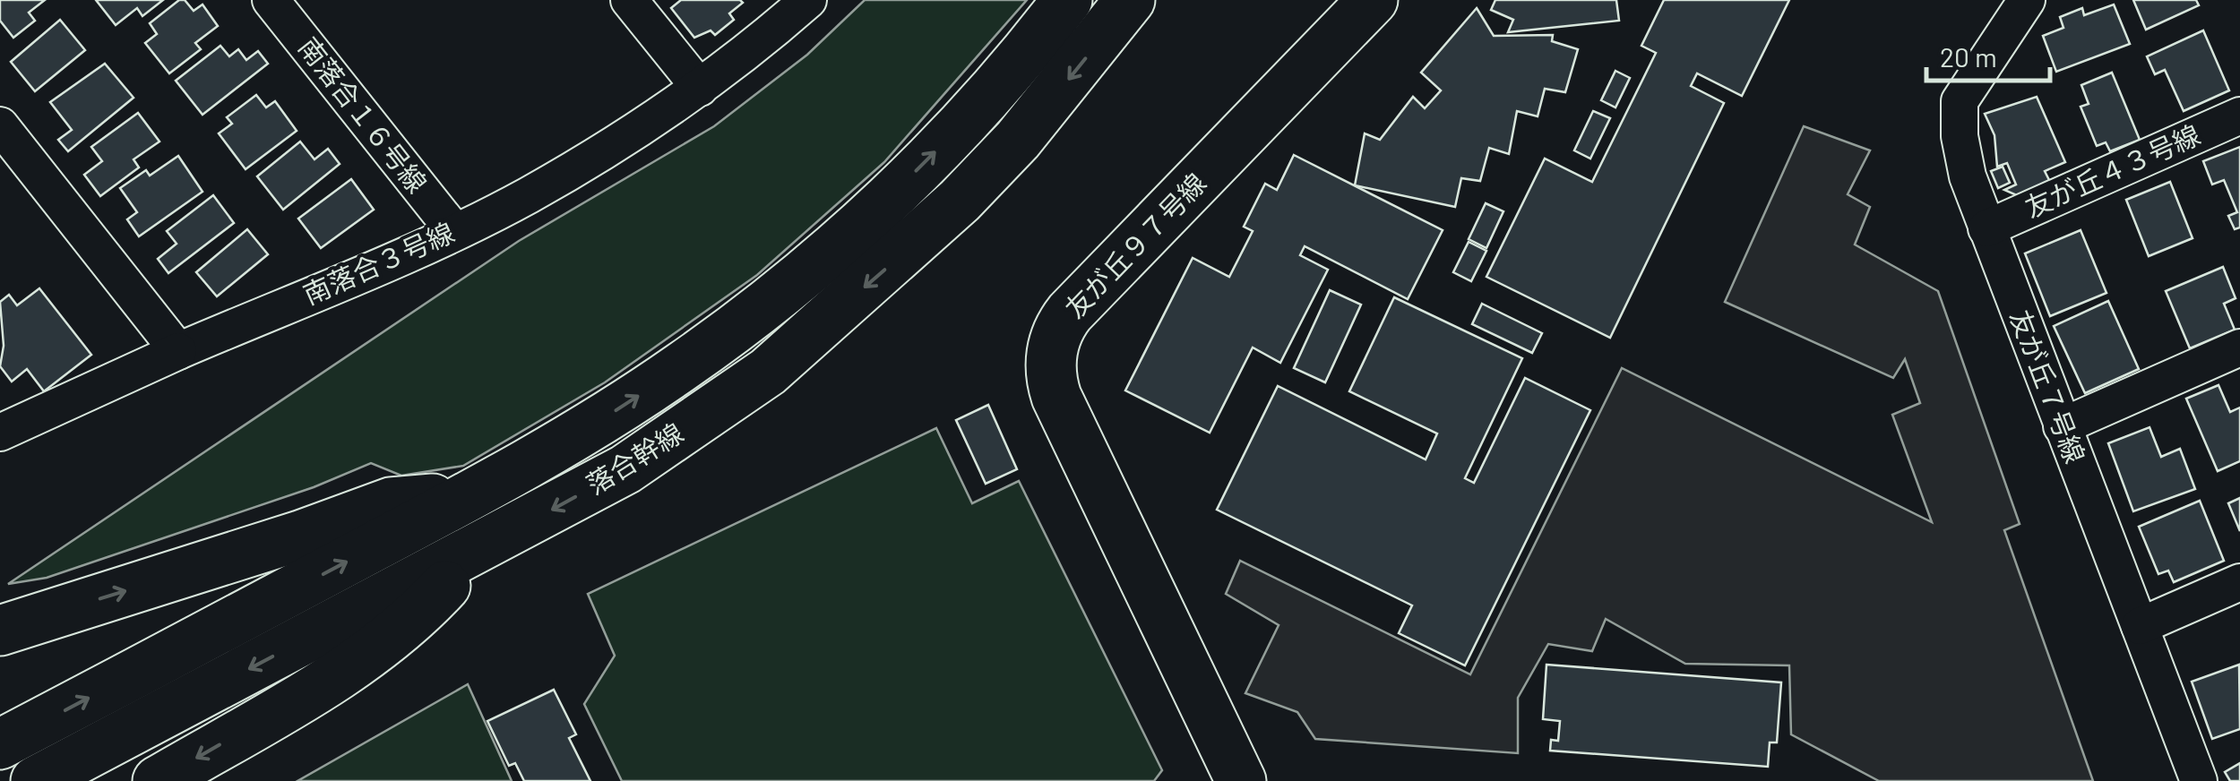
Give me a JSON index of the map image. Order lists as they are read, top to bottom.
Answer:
{
  "streets": {
    "street": [
      "南落合１６号線",
      "友が丘４３号線",
      "友が丘９７号線",
      "南落合３号線",
      "友が丘７号線",
      "落合幹線"
    ]
  },
  "crossings": [
    ["南落合１６号線", "南落合３号線"],
    ["友が丘４３号線", "友が丘７号線"]
  ],
  "scale_bar": "20 m"
}
